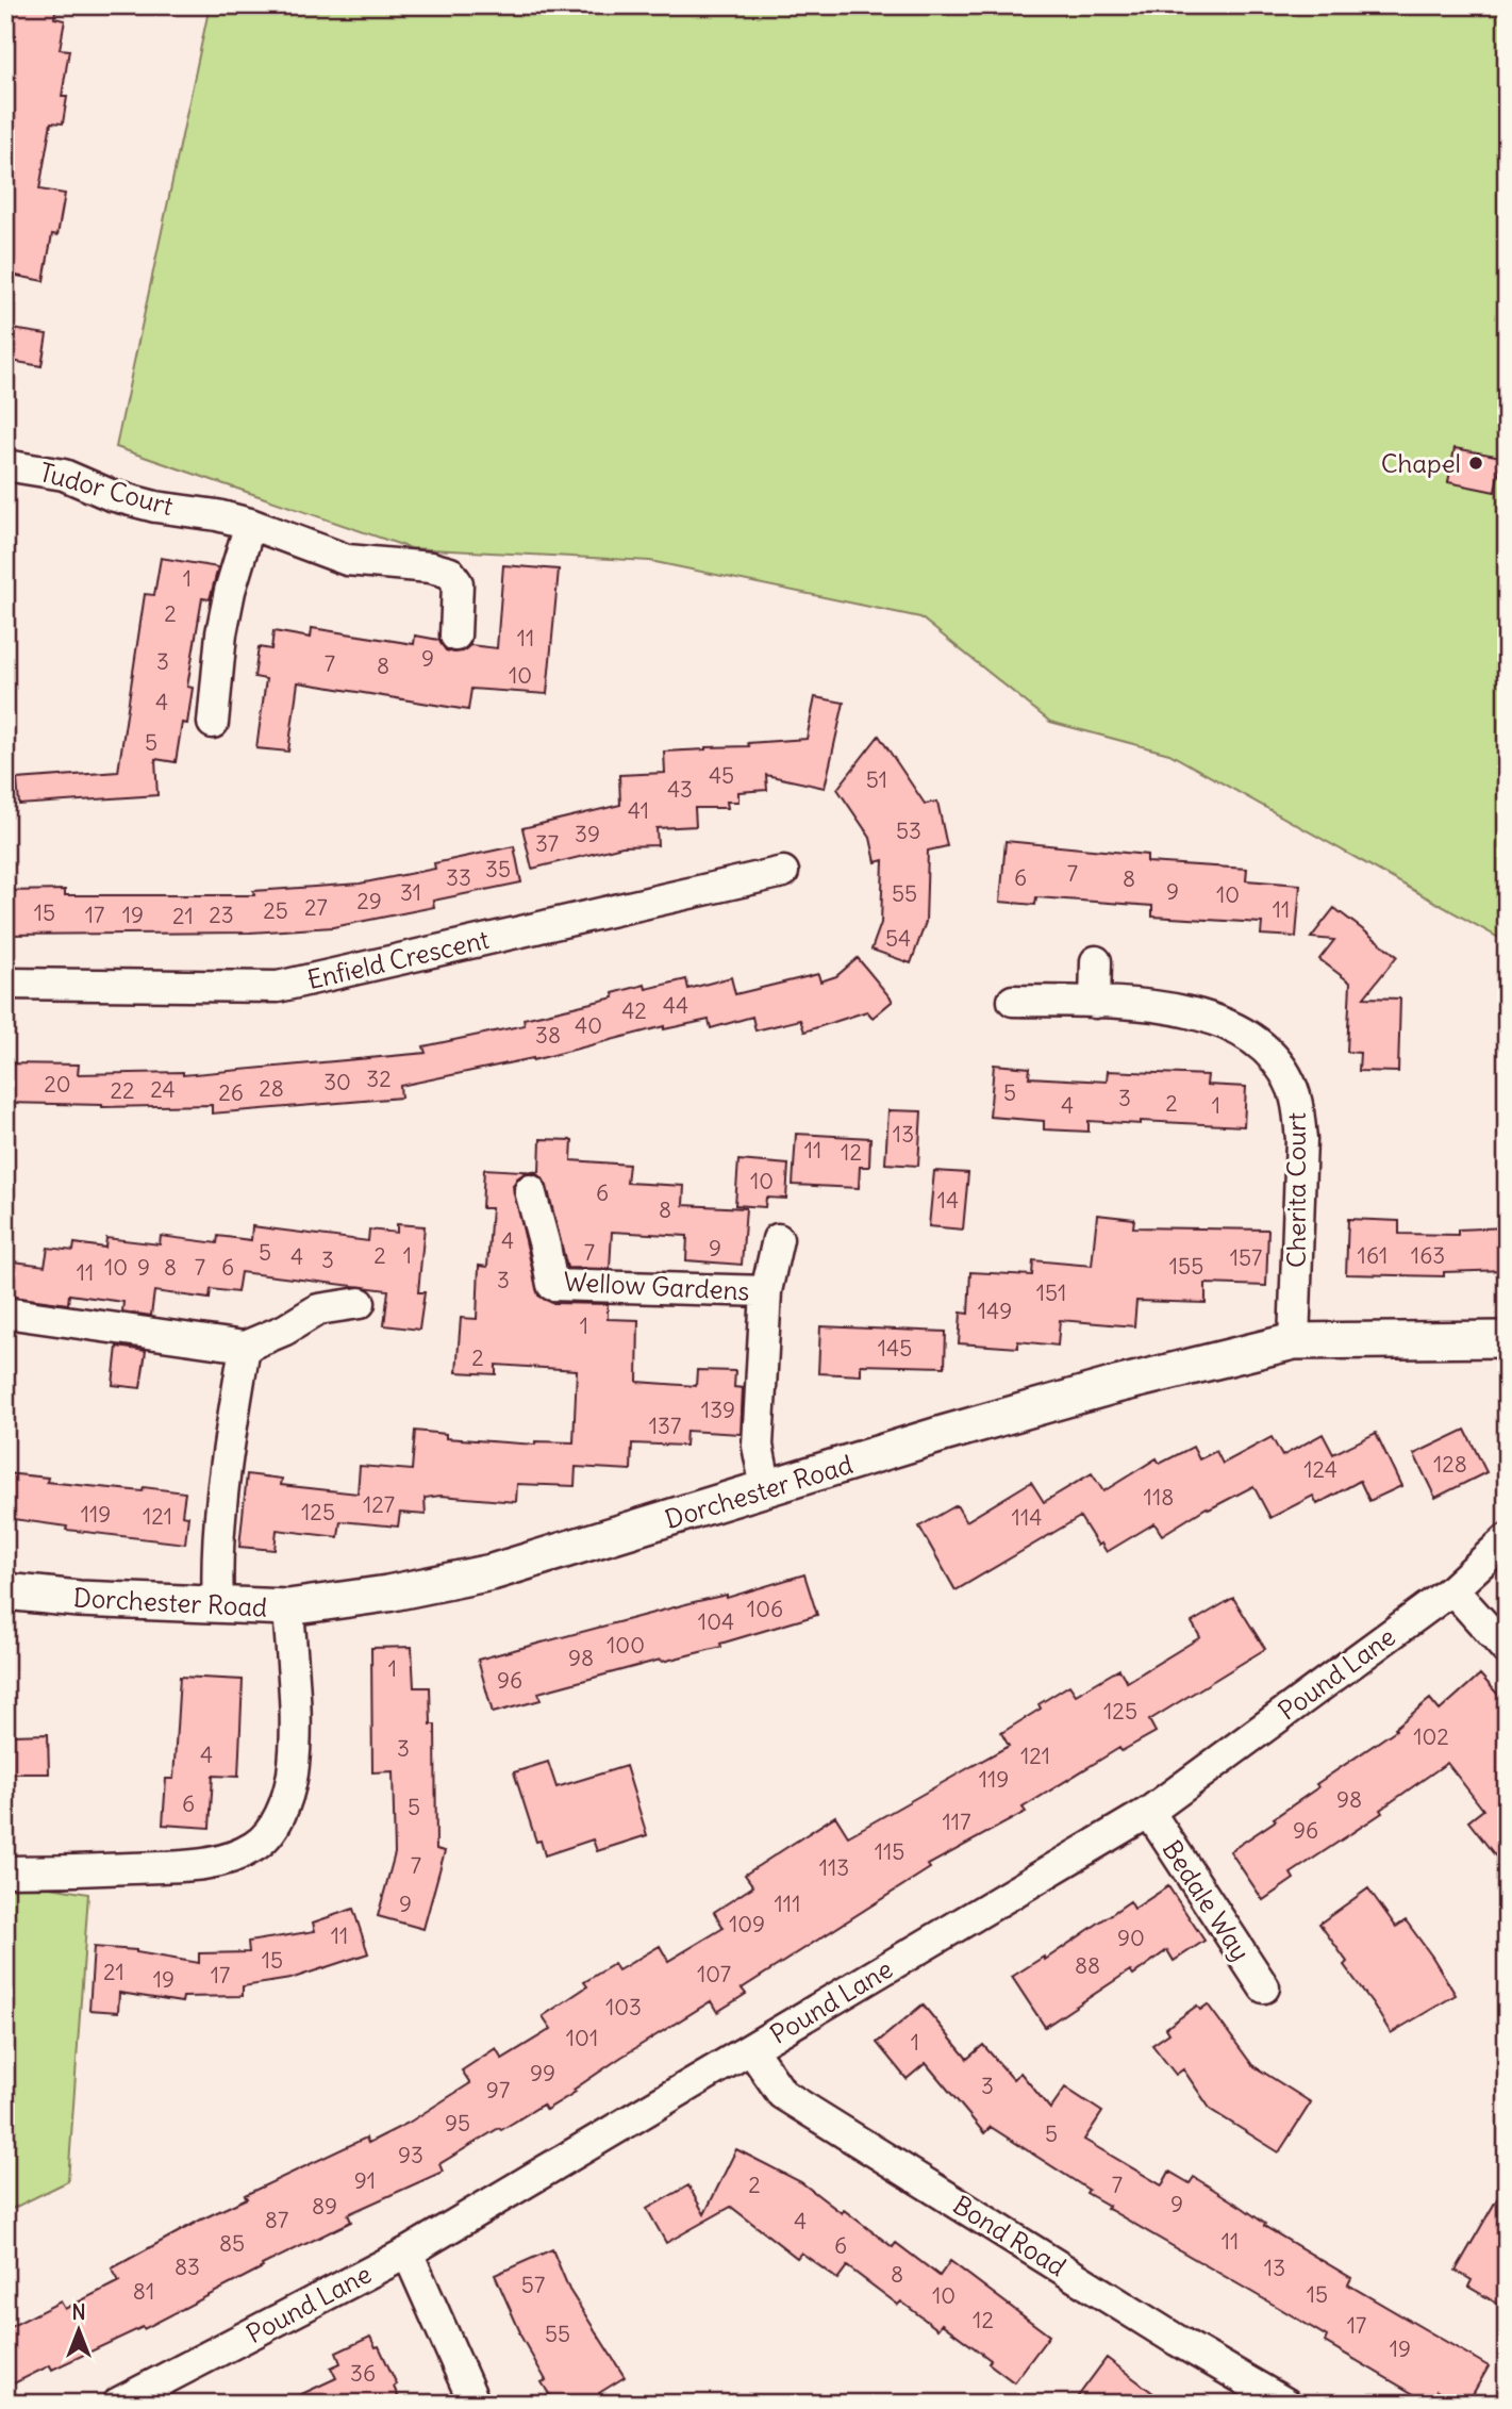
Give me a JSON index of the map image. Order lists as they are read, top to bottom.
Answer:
{
  "streets": {
    "street": [
      "Tudor Court",
      "Enfield Crescent",
      "Cherita Court",
      "Wellow Gardens",
      "Dorchester Road",
      "Pound Lane",
      "Bedale Way",
      "Bond Road"
    ]
  },
  "crossings": [
    ["Cherita Court", "Dorchester Road"],
    ["Wellow Gardens", "Dorchester Road"],
    ["Pound Lane", "Bedale Way"],
    ["Pound Lane", "Bond Road"]
  ],
  "places": ["Chapel"],
  "house_numbers": [
    "1",
    "2",
    "11",
    "9",
    "3",
    "7",
    "8",
    "10",
    "4",
    "5",
    "45",
    "51",
    "43",
    "41",
    "53",
    "39",
    "37",
    "35",
    "7",
    "33",
    "6",
    "8",
    "9",
    "31",
    "55",
    "10",
    "29",
    "27",
    "11",
    "25",
    "15",
    "17",
    "19",
    "23",
    "21",
    "54",
    "44",
    "42",
    "40",
    "38",
    "32",
    "30",
    "20",
    "28",
    "24",
    "22",
    "26",
    "5",
    "3",
    "2",
    "4",
    "1",
    "13",
    "11",
    "12",
    "10",
    "6",
    "14",
    "8",
    "4",
    "9",
    "5",
    "7",
    "2",
    "1",
    "161",
    "163",
    "4",
    "157",
    "3",
    "155",
    "10",
    "9",
    "8",
    "7",
    "6",
    "11",
    "3",
    "151",
    "149",
    "1",
    "145",
    "2",
    "139",
    "137",
    "128",
    "124",
    "118",
    "127",
    "125",
    "119",
    "121",
    "114",
    "106",
    "104",
    "100",
    "98",
    "1",
    "96",
    "125",
    "102",
    "3",
    "4",
    "121",
    "119",
    "98",
    "6",
    "5",
    "117",
    "96",
    "115",
    "7",
    "113",
    "9",
    "111",
    "109",
    "11",
    "90",
    "15",
    "88",
    "21",
    "107",
    "17",
    "19",
    "103",
    "101",
    "1",
    "99",
    "3",
    "97",
    "95",
    "5",
    "93",
    "91",
    "2",
    "7",
    "9",
    "89",
    "87",
    "4",
    "11",
    "85",
    "6",
    "83",
    "13",
    "8",
    "57",
    "81",
    "15",
    "10",
    "12",
    "17",
    "55",
    "19",
    "36"
  ],
  "north": "top"
}
